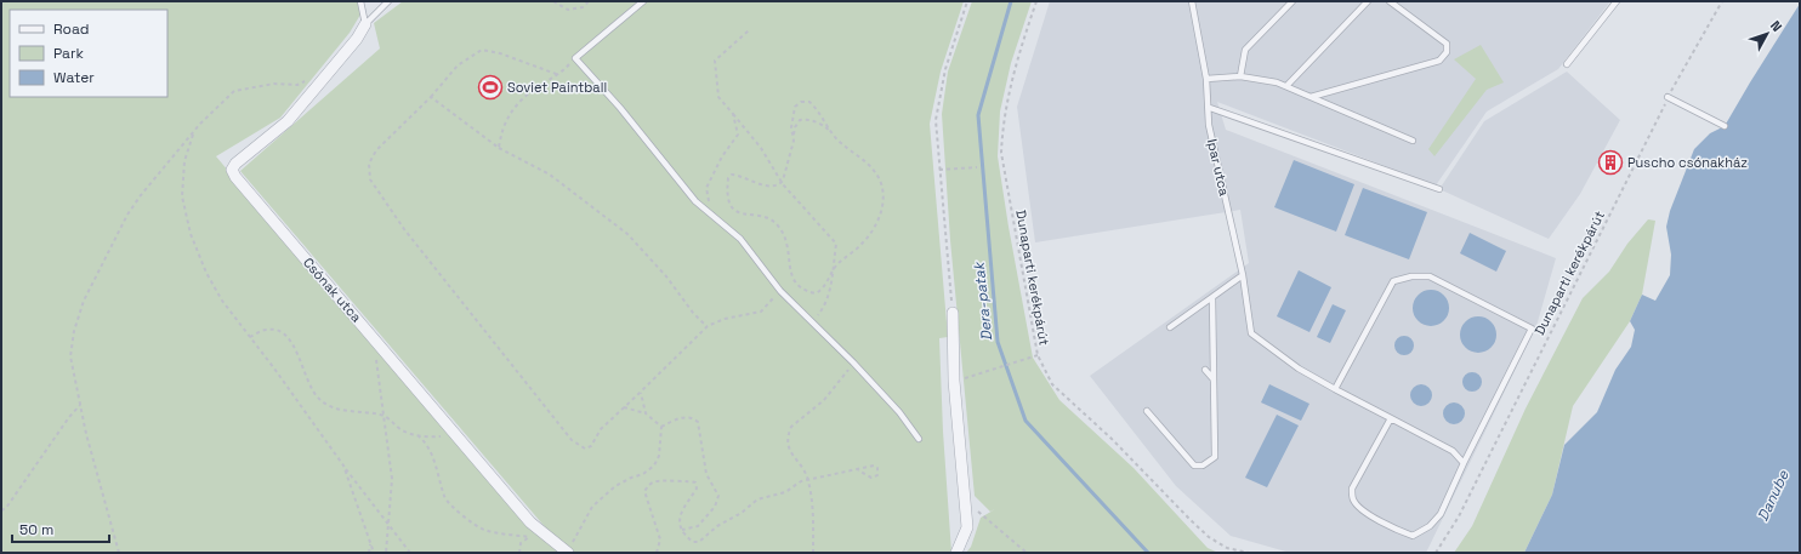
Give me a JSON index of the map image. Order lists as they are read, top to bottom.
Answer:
{
  "streets": {
    "street": ["Csónak utca"],
    "lane": ["Ipar utca"],
    "path": ["Dunaparti kerékpárút"]
  },
  "water": ["Dera-patak", "Danube"],
  "places": {
    "sports": ["Soviet Paintball"],
    "building": ["Puscho csónakház"]
  },
  "legend": ["Road", "Park", "Water"],
  "scale_bar": "50 m",
  "north": "top right"
}
